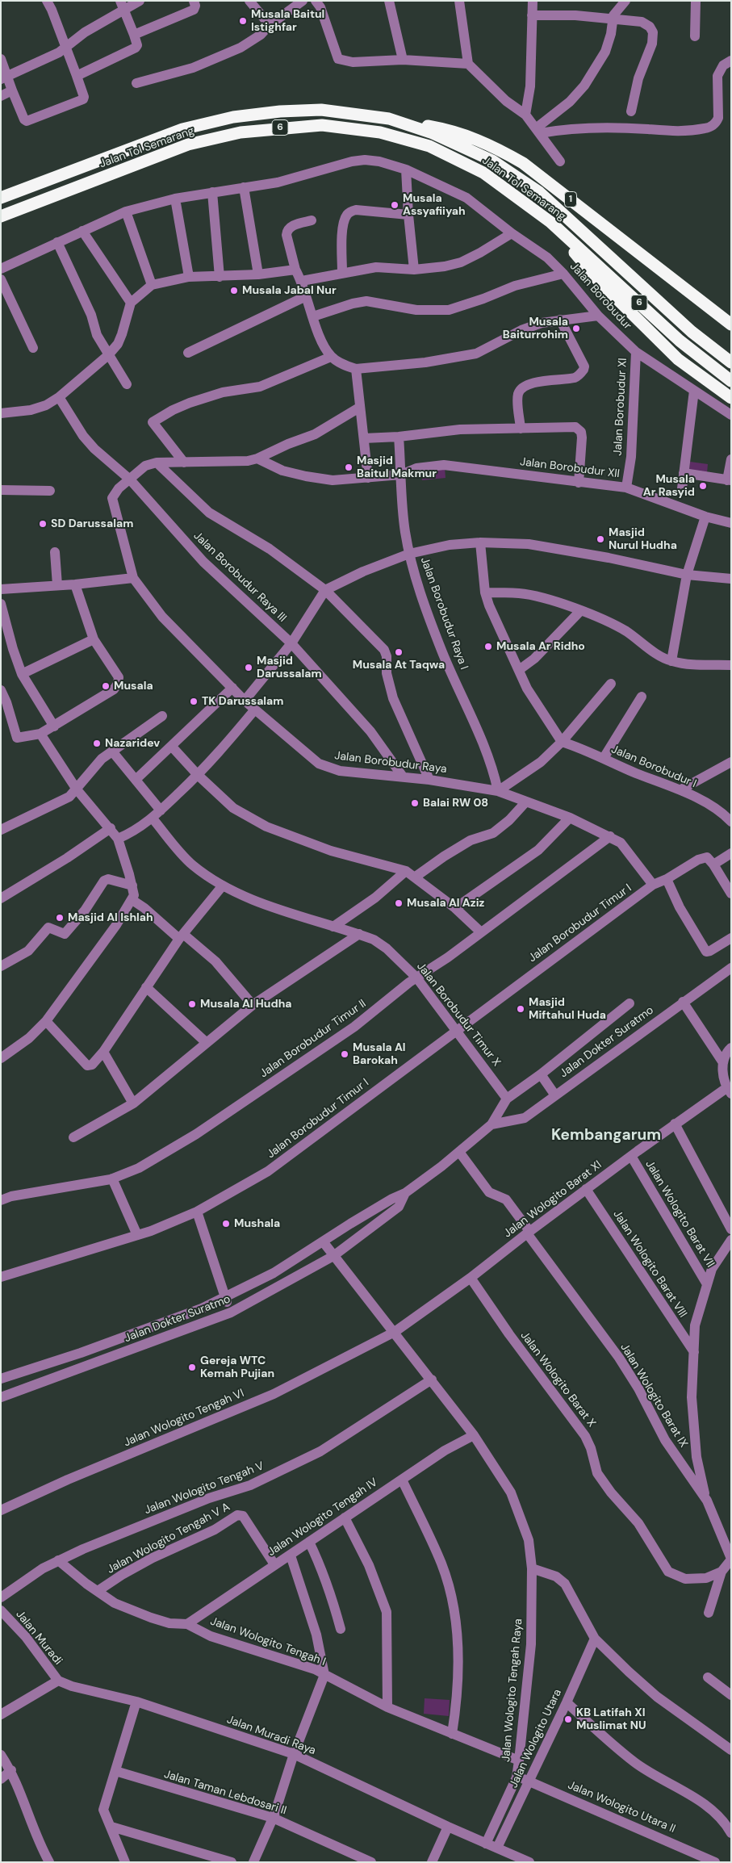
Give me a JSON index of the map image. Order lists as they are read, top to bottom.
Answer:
{
  "streets": {
    "highway": ["6", "Jalan Tol Semarang", "1"],
    "street": [
      "Jalan Borobudur",
      "Jalan Borobudur XI",
      "Jalan Borobudur XII",
      "Jalan Borobudur Raya III",
      "Jalan Borobudur Raya I",
      "Jalan Borobudur Raya",
      "Jalan Borobudur I",
      "Jalan Borobudur Timur I",
      "Jalan Borobudur Timur X",
      "Jalan Borobudur Timur II",
      "Jalan Dokter Suratmo",
      "Jalan Wologito Barat XI",
      "Jalan Wologito Barat VII",
      "Jalan Wologito Barat VIII",
      "Jalan Wologito Barat X",
      "Jalan Wologito Barat IX",
      "Jalan Wologito Tengah VI",
      "Jalan Wologito Tengah V",
      "Jalan Wologito Tengah IV",
      "Jalan Wologito Tengah V A",
      "Jalan Muradi",
      "Jalan Wologito Tengah I",
      "Jalan Wologito Tengah Raya",
      "Jalan Muradi Raya",
      "Jalan Wologito Utara",
      "Jalan Taman Lebdosari II",
      "Jalan Wologito Utara II"
    ]
  },
  "crossings": [
    ["Jalan Tol Semarang", "1"],
    ["Jalan Borobudur", "Jalan Borobudur XI"],
    ["Jalan Borobudur XI", "Jalan Borobudur XII"],
    ["Jalan Borobudur XII", "Jalan Borobudur Raya I"],
    ["Jalan Borobudur Raya III", "Jalan Borobudur Raya"],
    ["Jalan Borobudur Raya I", "Jalan Borobudur Raya"],
    ["Jalan Borobudur Raya", "Jalan Borobudur Timur I"],
    ["Jalan Borobudur Raya", "Jalan Borobudur Timur II"],
    ["Jalan Borobudur Timur I", "Jalan Borobudur Timur X"],
    ["Jalan Borobudur Timur X", "Jalan Borobudur Timur II"],
    ["Jalan Borobudur Timur X", "Jalan Dokter Suratmo"],
    ["Jalan Dokter Suratmo", "Jalan Wologito Barat IX"],
    ["Jalan Dokter Suratmo", "Jalan Wologito Tengah Raya"],
    ["Jalan Wologito Barat XI", "Jalan Wologito Barat VII"],
    ["Jalan Wologito Barat XI", "Jalan Wologito Barat VIII"],
    ["Jalan Wologito Barat XI", "Jalan Wologito Barat X"],
    ["Jalan Wologito Barat XI", "Jalan Wologito Barat IX"],
    ["Jalan Wologito Barat XI", "Jalan Wologito Tengah VI"],
    ["Jalan Wologito Barat XI", "Jalan Wologito Tengah Raya"],
    ["Jalan Wologito Barat X", "Jalan Wologito Barat IX"],
    ["Jalan Wologito Tengah VI", "Jalan Wologito Tengah Raya"],
    ["Jalan Wologito Tengah V", "Jalan Wologito Tengah I"],
    ["Jalan Wologito Tengah V", "Jalan Wologito Tengah Raya"],
    ["Jalan Wologito Tengah IV", "Jalan Wologito Tengah V A"],
    ["Jalan Wologito Tengah IV", "Jalan Wologito Tengah I"],
    ["Jalan Wologito Tengah IV", "Jalan Wologito Tengah Raya"],
    ["Jalan Wologito Tengah V A", "Jalan Wologito Tengah I"],
    ["Jalan Muradi", "Jalan Muradi Raya"],
    ["Jalan Wologito Tengah I", "Jalan Wologito Tengah Raya"],
    ["Jalan Wologito Tengah Raya", "Jalan Muradi Raya"],
    ["Jalan Wologito Tengah Raya", "Jalan Wologito Utara II"],
    ["Jalan Muradi Raya", "Jalan Wologito Utara"],
    ["Jalan Wologito Utara", "Jalan Wologito Utara II"]
  ],
  "districts": ["Kembangarum"],
  "places": [
    "Musala Baitul Istighfar",
    "Musala Assyafiiyah",
    "Musala Jabal Nur",
    "Musala Baiturrohim",
    "Masjid Baitul Makmur",
    "Musala Ar Rasyid",
    "SD Darussalam",
    "Masjid Nurul Hudha",
    "Musala Ar Ridho",
    "Musala At Taqwa",
    "Masjid Darussalam",
    "Musala",
    "TK Darussalam",
    "Nazaridev",
    "Balai RW 08",
    "Musala Al Aziz",
    "Masjid Al Ishlah",
    "Musala Al Hudha",
    "Masjid Miftahul Huda",
    "Musala Al Barokah",
    "Mushala",
    "Gereja WTC Kemah Pujian",
    "KB Latifah XI Muslimat NU"
  ]
}
